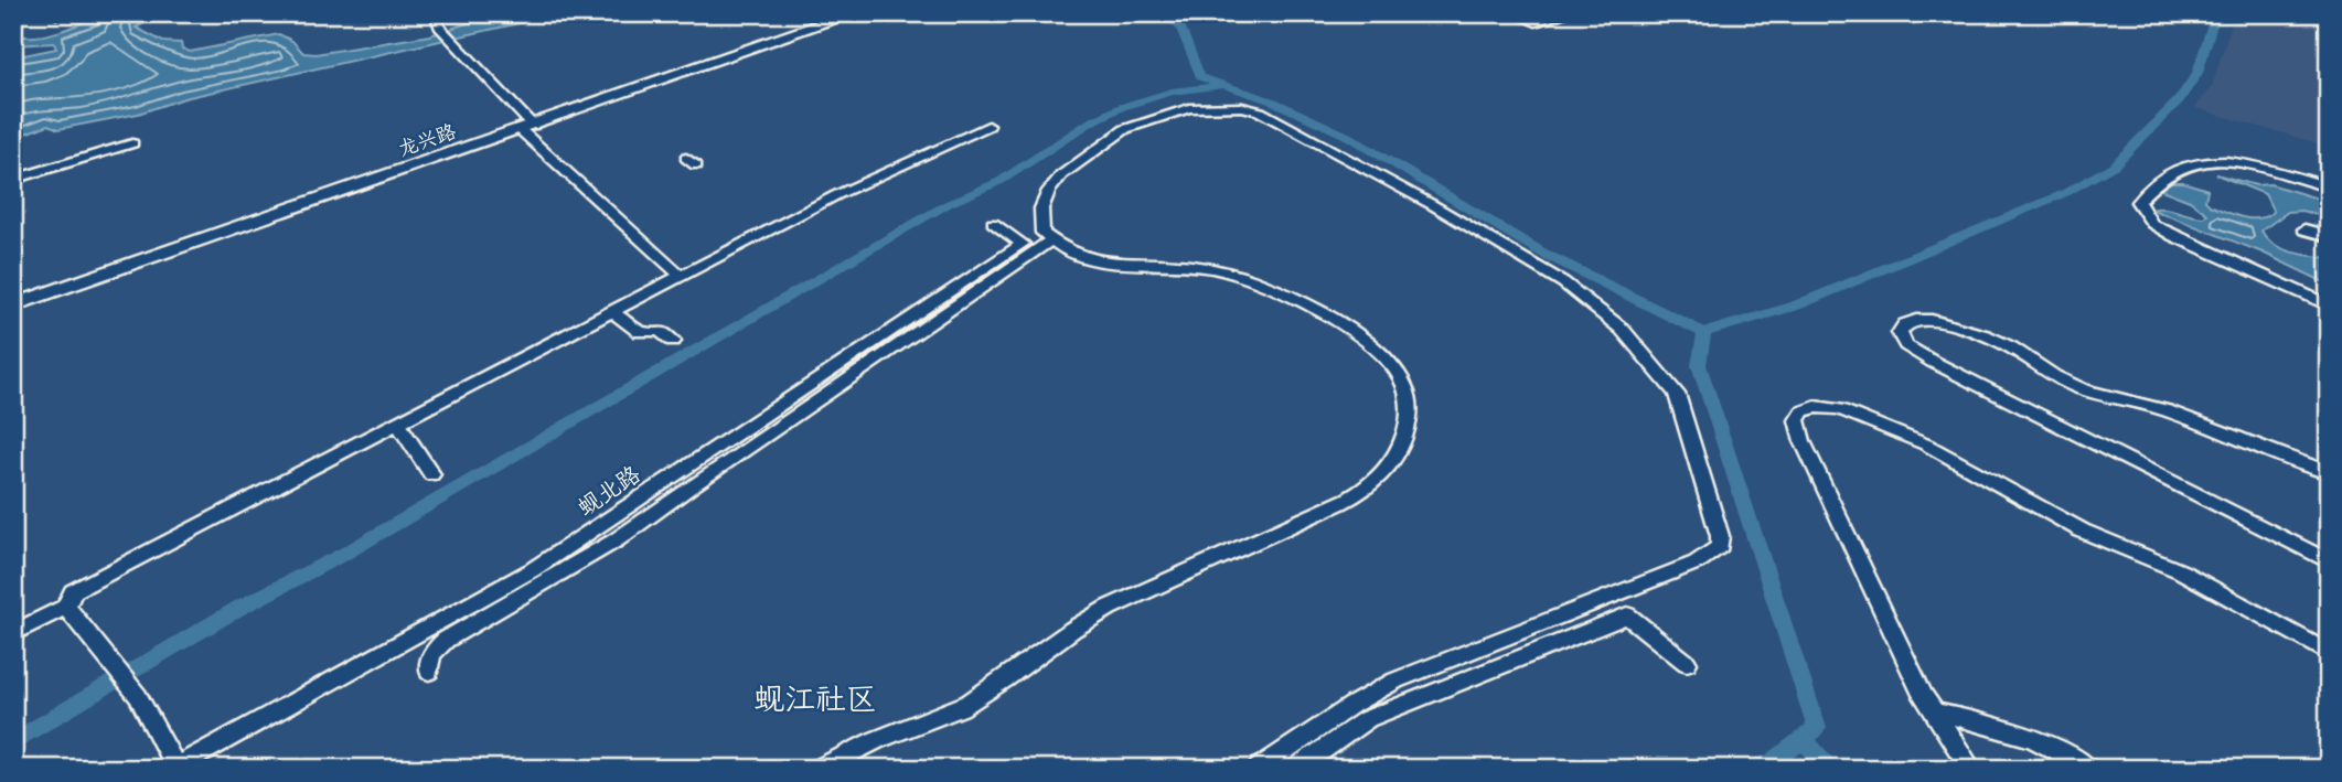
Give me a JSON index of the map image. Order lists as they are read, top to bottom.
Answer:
{
  "streets": {
    "street": ["龙兴路", "蚬北路"]
  },
  "districts": ["蚬江社区"]
}
